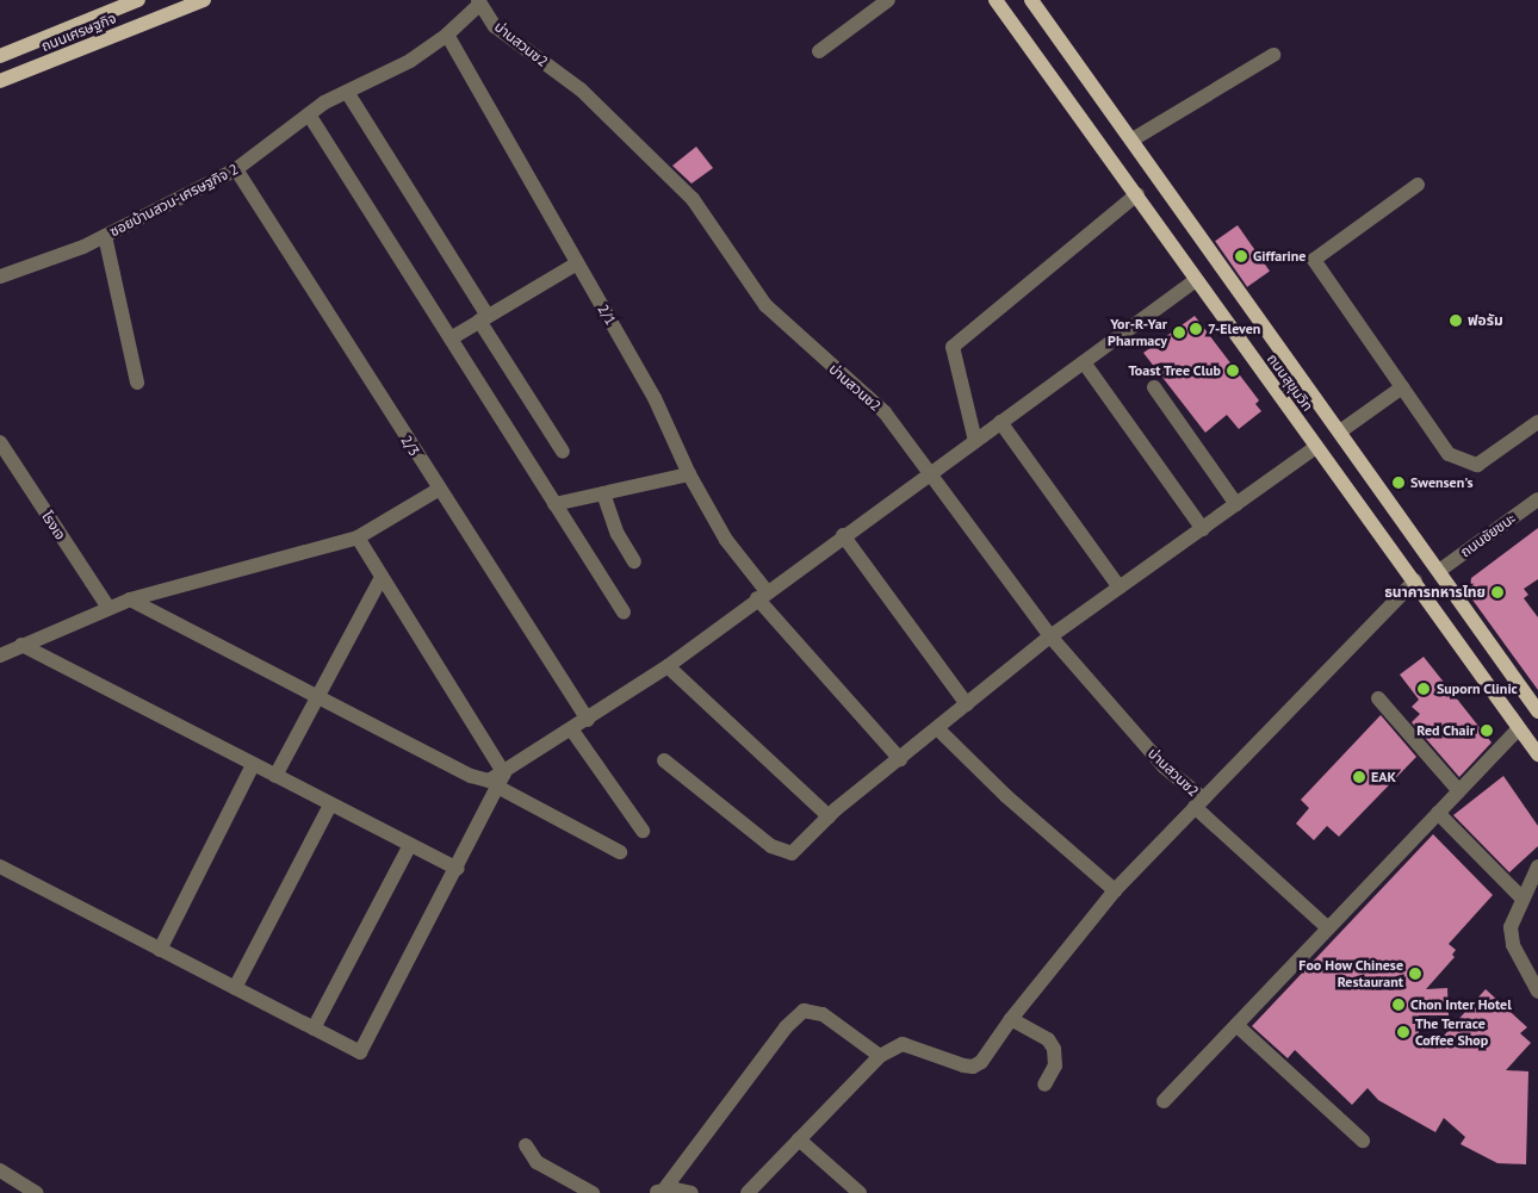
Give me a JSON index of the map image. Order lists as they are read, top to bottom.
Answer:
{
  "streets": {
    "main road": ["ถนนเศรษฐกิจ", "ถนนสุขุมวิท"],
    "street": [
      "บ่านสวนซ2",
      "ซอยบ้านสวน-เศรษฐกิจ 2",
      "2/1",
      "2/3",
      "โรงเจ",
      "ถนนชัยชนะ"
    ]
  },
  "crossings": [
    ["บ่านสวนซ2", "ซอยบ้านสวน-เศรษฐกิจ 2"],
    ["ซอยบ้านสวน-เศรษฐกิจ 2", "2/1"],
    ["ซอยบ้านสวน-เศรษฐกิจ 2", "2/3"],
    ["ถนนสุขุมวิท", "ถนนชัยชนะ"]
  ],
  "places": [
    "Giffarine",
    "ฟอรัม",
    "7-Eleven",
    "Yor-R-Yar Pharmacy",
    "Toast Tree Club",
    "Swensen's",
    "ธนาคารทหารไทย",
    "Suporn Clinic",
    "Red Chair",
    "EAK",
    "Foo How Chinese Restaurant",
    "Chon Inter Hotel",
    "The Terrace Coffee Shop"
  ]
}
